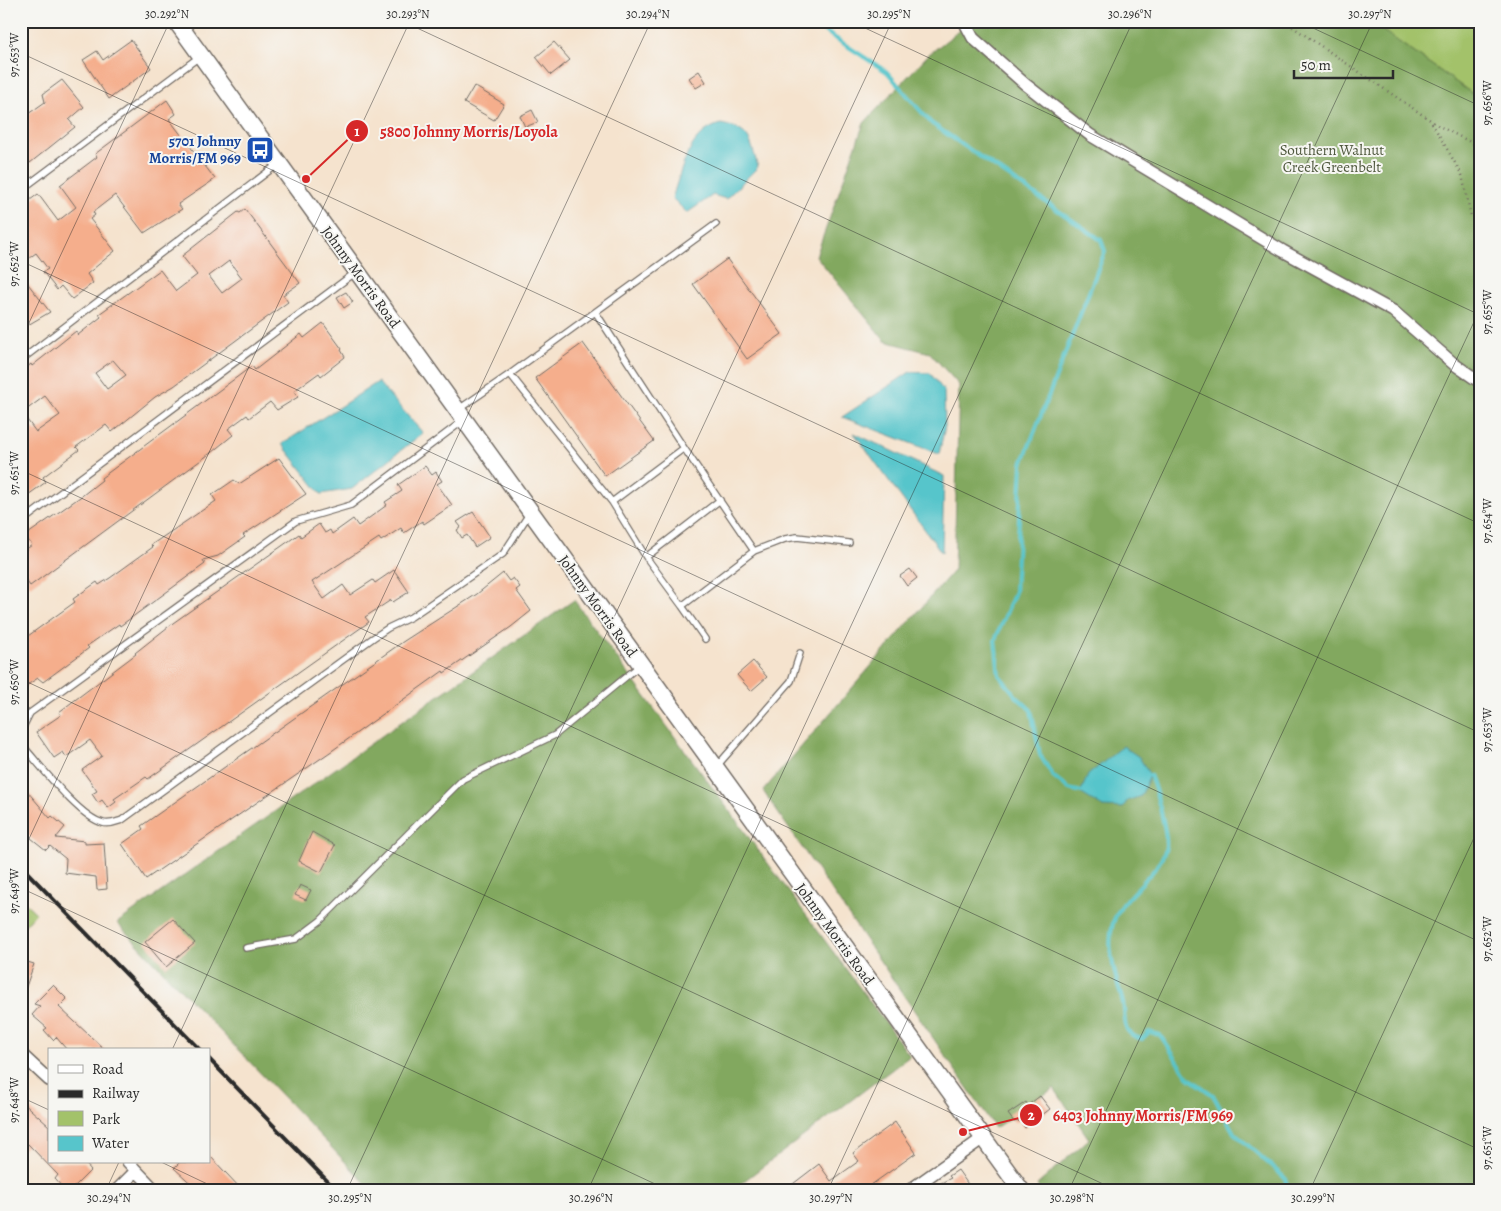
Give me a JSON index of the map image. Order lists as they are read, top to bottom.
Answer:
{
  "streets": {
    "street": ["Johnny Morris Road"]
  },
  "parks": ["Southern Walnut Creek Greenbelt"],
  "places": {
    "bus stop": ["5701 Johnny Morris/FM 969"],
    "other": ["5800 Johnny Morris/Loyola", "6403 Johnny Morris/FM 969"]
  },
  "legend": [
    "Road",
    "Railway",
    "Park",
    "Water"
  ],
  "scale_bar": "50 m",
  "coordinates": [
    "30.292°N",
    "30.293°N",
    "30.294°N",
    "30.295°N",
    "30.296°N",
    "30.297°N",
    "97.653°W",
    "97.656°W",
    "97.652°W",
    "97.655°W",
    "97.651°W",
    "97.654°W",
    "97.650°W",
    "97.649°W",
    "97.648°W",
    "30.298°N",
    "30.299°N"
  ]
}
